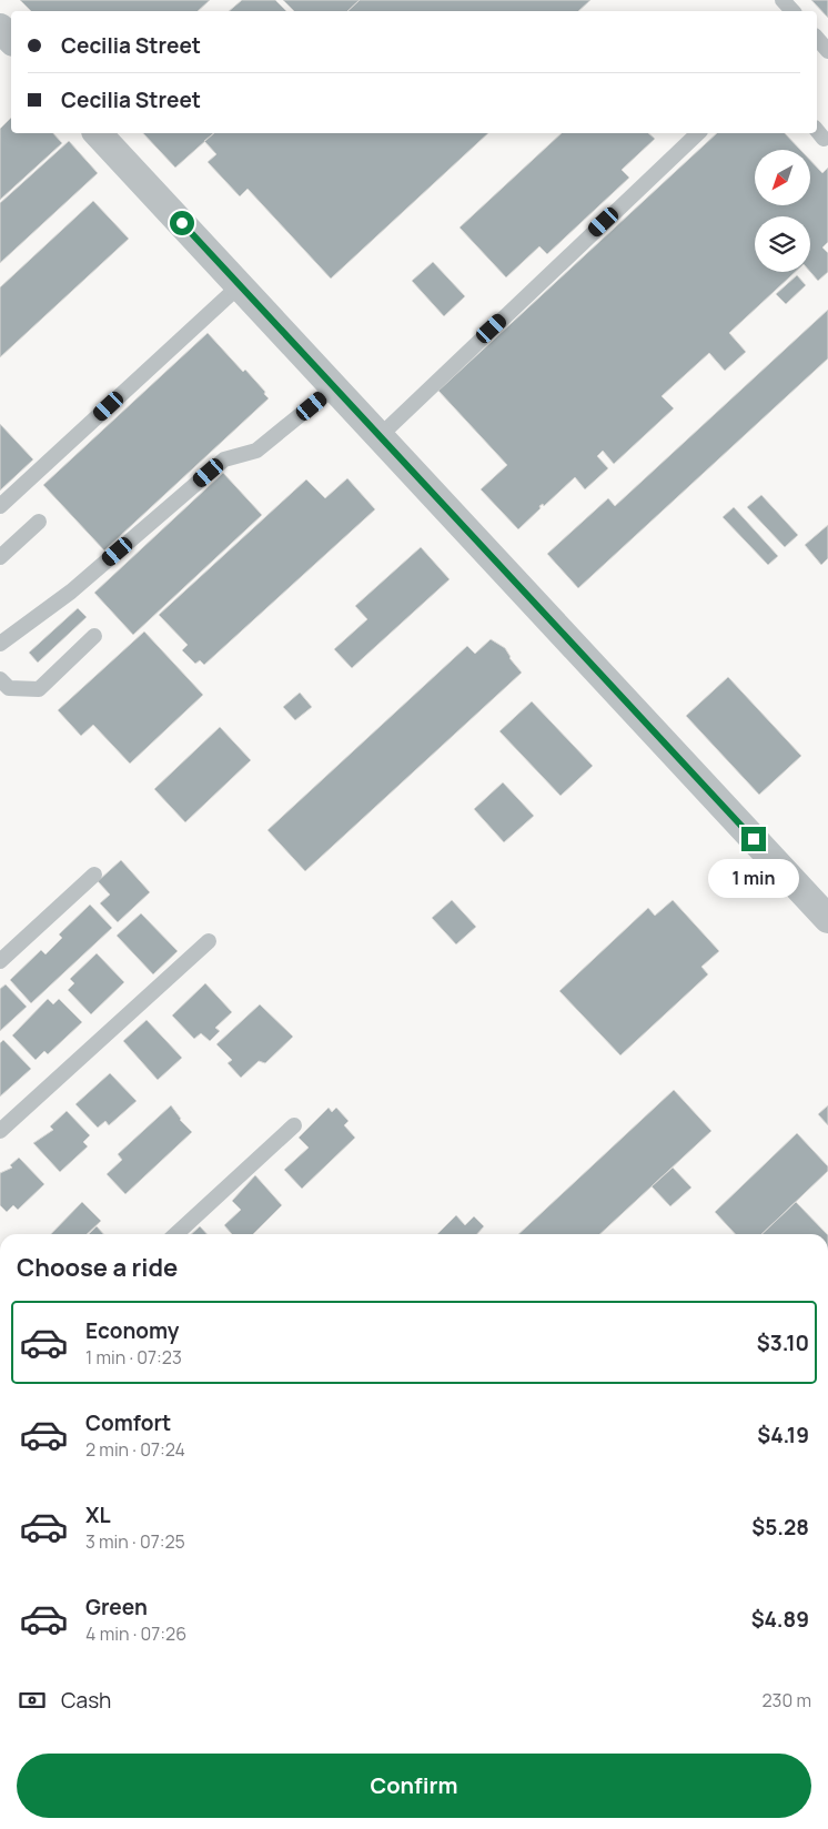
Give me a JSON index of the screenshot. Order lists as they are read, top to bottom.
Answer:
{
  "north": "bottom left",
  "page": {
    "banner": ["Cecilia Street", "Cecilia Street"],
    "bubble": "1 min",
    "heading": "Choose a ride",
    "list": [
      {
        "name": "Economy",
        "note": "1 min · 07:23",
        "value": "$3.10"
      },
      {
        "name": "Comfort",
        "note": "2 min · 07:24",
        "value": "$4.19"
      },
      {
        "name": "XL",
        "note": "3 min · 07:25",
        "value": "$5.28"
      },
      {
        "name": "Green",
        "note": "4 min · 07:26",
        "value": "$4.89"
      }
    ],
    "pay": ["Cash", "230 m"],
    "buttons": "Confirm"
  }
}
